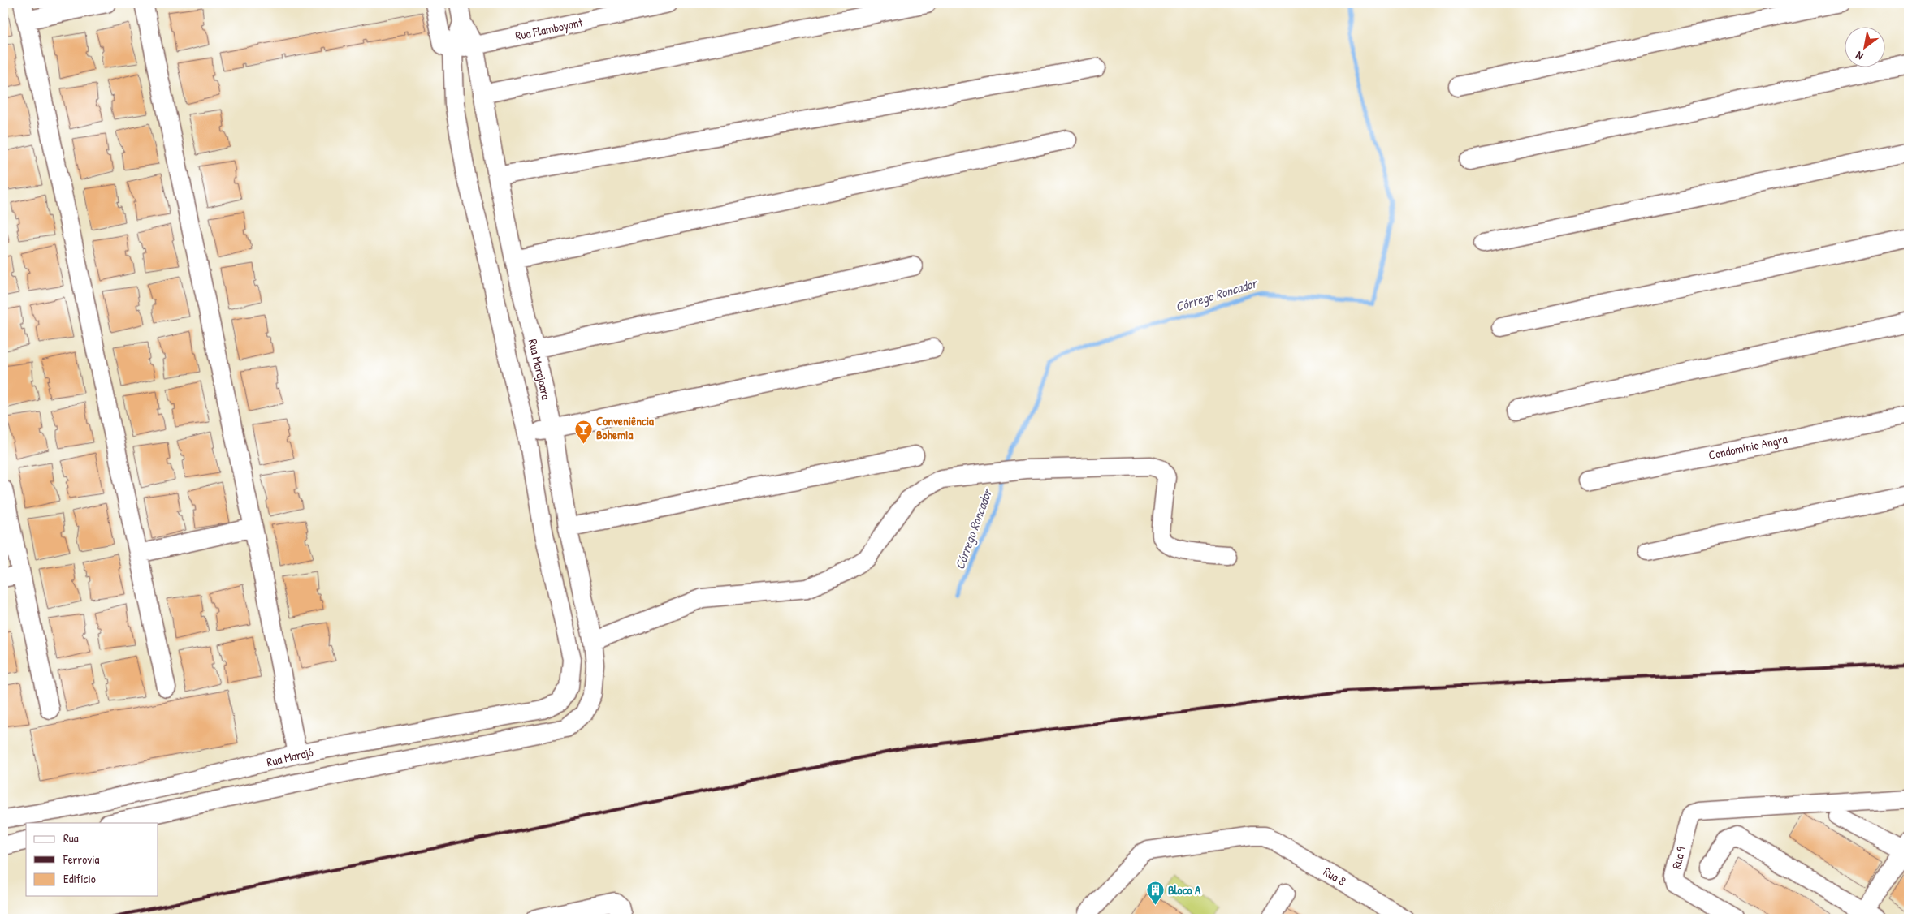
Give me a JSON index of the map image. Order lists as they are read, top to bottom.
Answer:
{
  "streets": {
    "street": [
      "Rua Flamboyant",
      "Rua Marajoara",
      "Condomínio Angra",
      "Rua Marajó",
      "Rua 9",
      "Rua 8"
    ]
  },
  "crossings": [
    ["Rua Flamboyant", "Rua Marajoara"]
  ],
  "water": ["Córrego Roncador"],
  "places": {
    "bar": ["Conveniência Bohemia"],
    "building": ["Bloco A"]
  },
  "legend": ["Rua", "Ferrovia", "Edifício"],
  "north": "bottom left"
}
